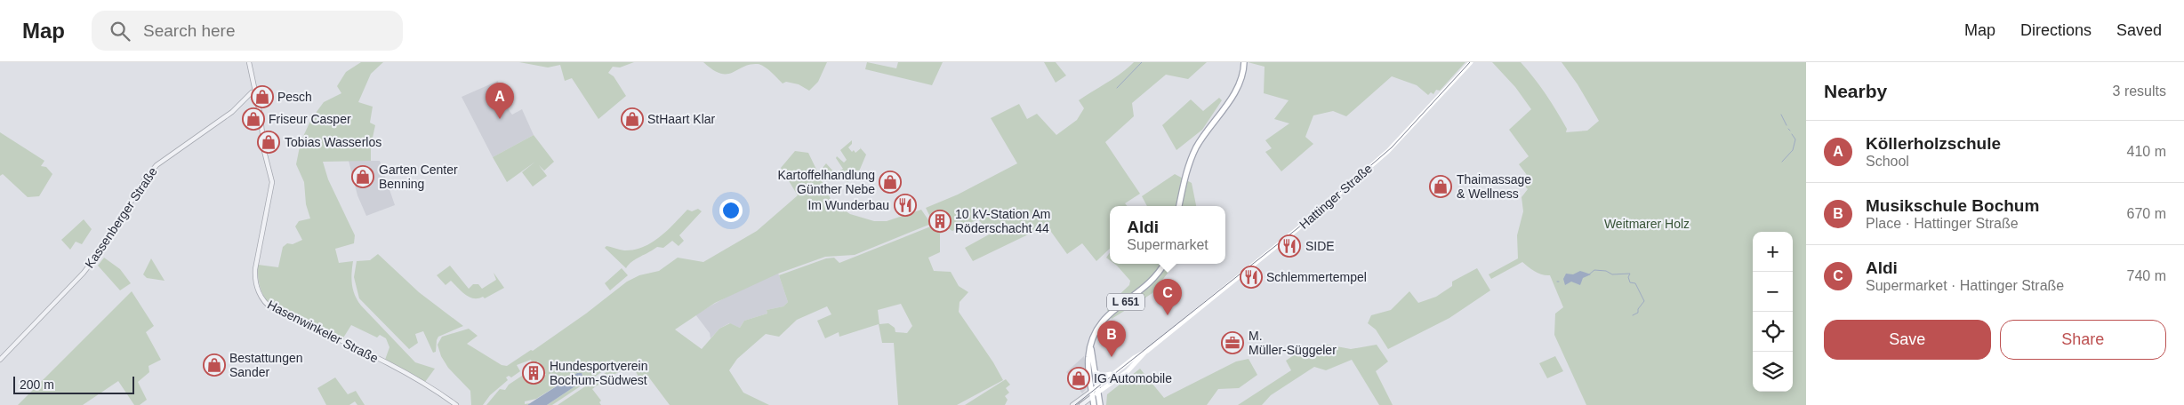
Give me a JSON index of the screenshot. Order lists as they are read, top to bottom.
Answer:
{
  "streets": {
    "main road": ["Hattinger Straße", "L 651"],
    "street": ["Kassenberger Straße", "Hasenwinkeler Straße"]
  },
  "crossings": [
    ["Hattinger Straße", "L 651"],
    ["Kassenberger Straße", "Hasenwinkeler Straße"]
  ],
  "parks": ["Weitmarer Holz"],
  "places": {
    "shop": [
      "Pesch",
      "Friseur Casper",
      "StHaart Klar",
      "Tobias Wasserlos",
      "Garten Center Benning",
      "Kartoffelhandlung Günther Nebe",
      "Thaimassage & Wellness",
      "Bestattungen Sander",
      "IG Automobile"
    ],
    "restaurant": ["Im Wunderbau", "SIDE", "Schlemmertempel"],
    "building": ["10 kV-Station Am Röderschacht 44", "Hundesportverein Bochum-Südwest"],
    "office": ["M. Müller-Süggeler"]
  },
  "scale_bar": "200 m",
  "page": {
    "header": "Map",
    "search": "Search here",
    "nav": ["Map", "Directions", "Saved"],
    "heading": ["Nearby", "3 results"],
    "pins": ["A", "C", "B"],
    "list": [
      {
        "mark": "A",
        "name": "Köllerholzschule",
        "note": "School",
        "value": "410 m"
      },
      {
        "mark": "B",
        "name": "Musikschule Bochum",
        "note": "Place · Hattinger Straße",
        "value": "670 m"
      },
      {
        "mark": "C",
        "name": "Aldi",
        "note": "Supermarket · Hattinger Straße",
        "value": "740 m"
      }
    ],
    "popup": ["Aldi", "Supermarket"],
    "map_buttons": ["+", "−"],
    "buttons": ["Save", "Share"],
    "scale": "200 m"
  }
}
